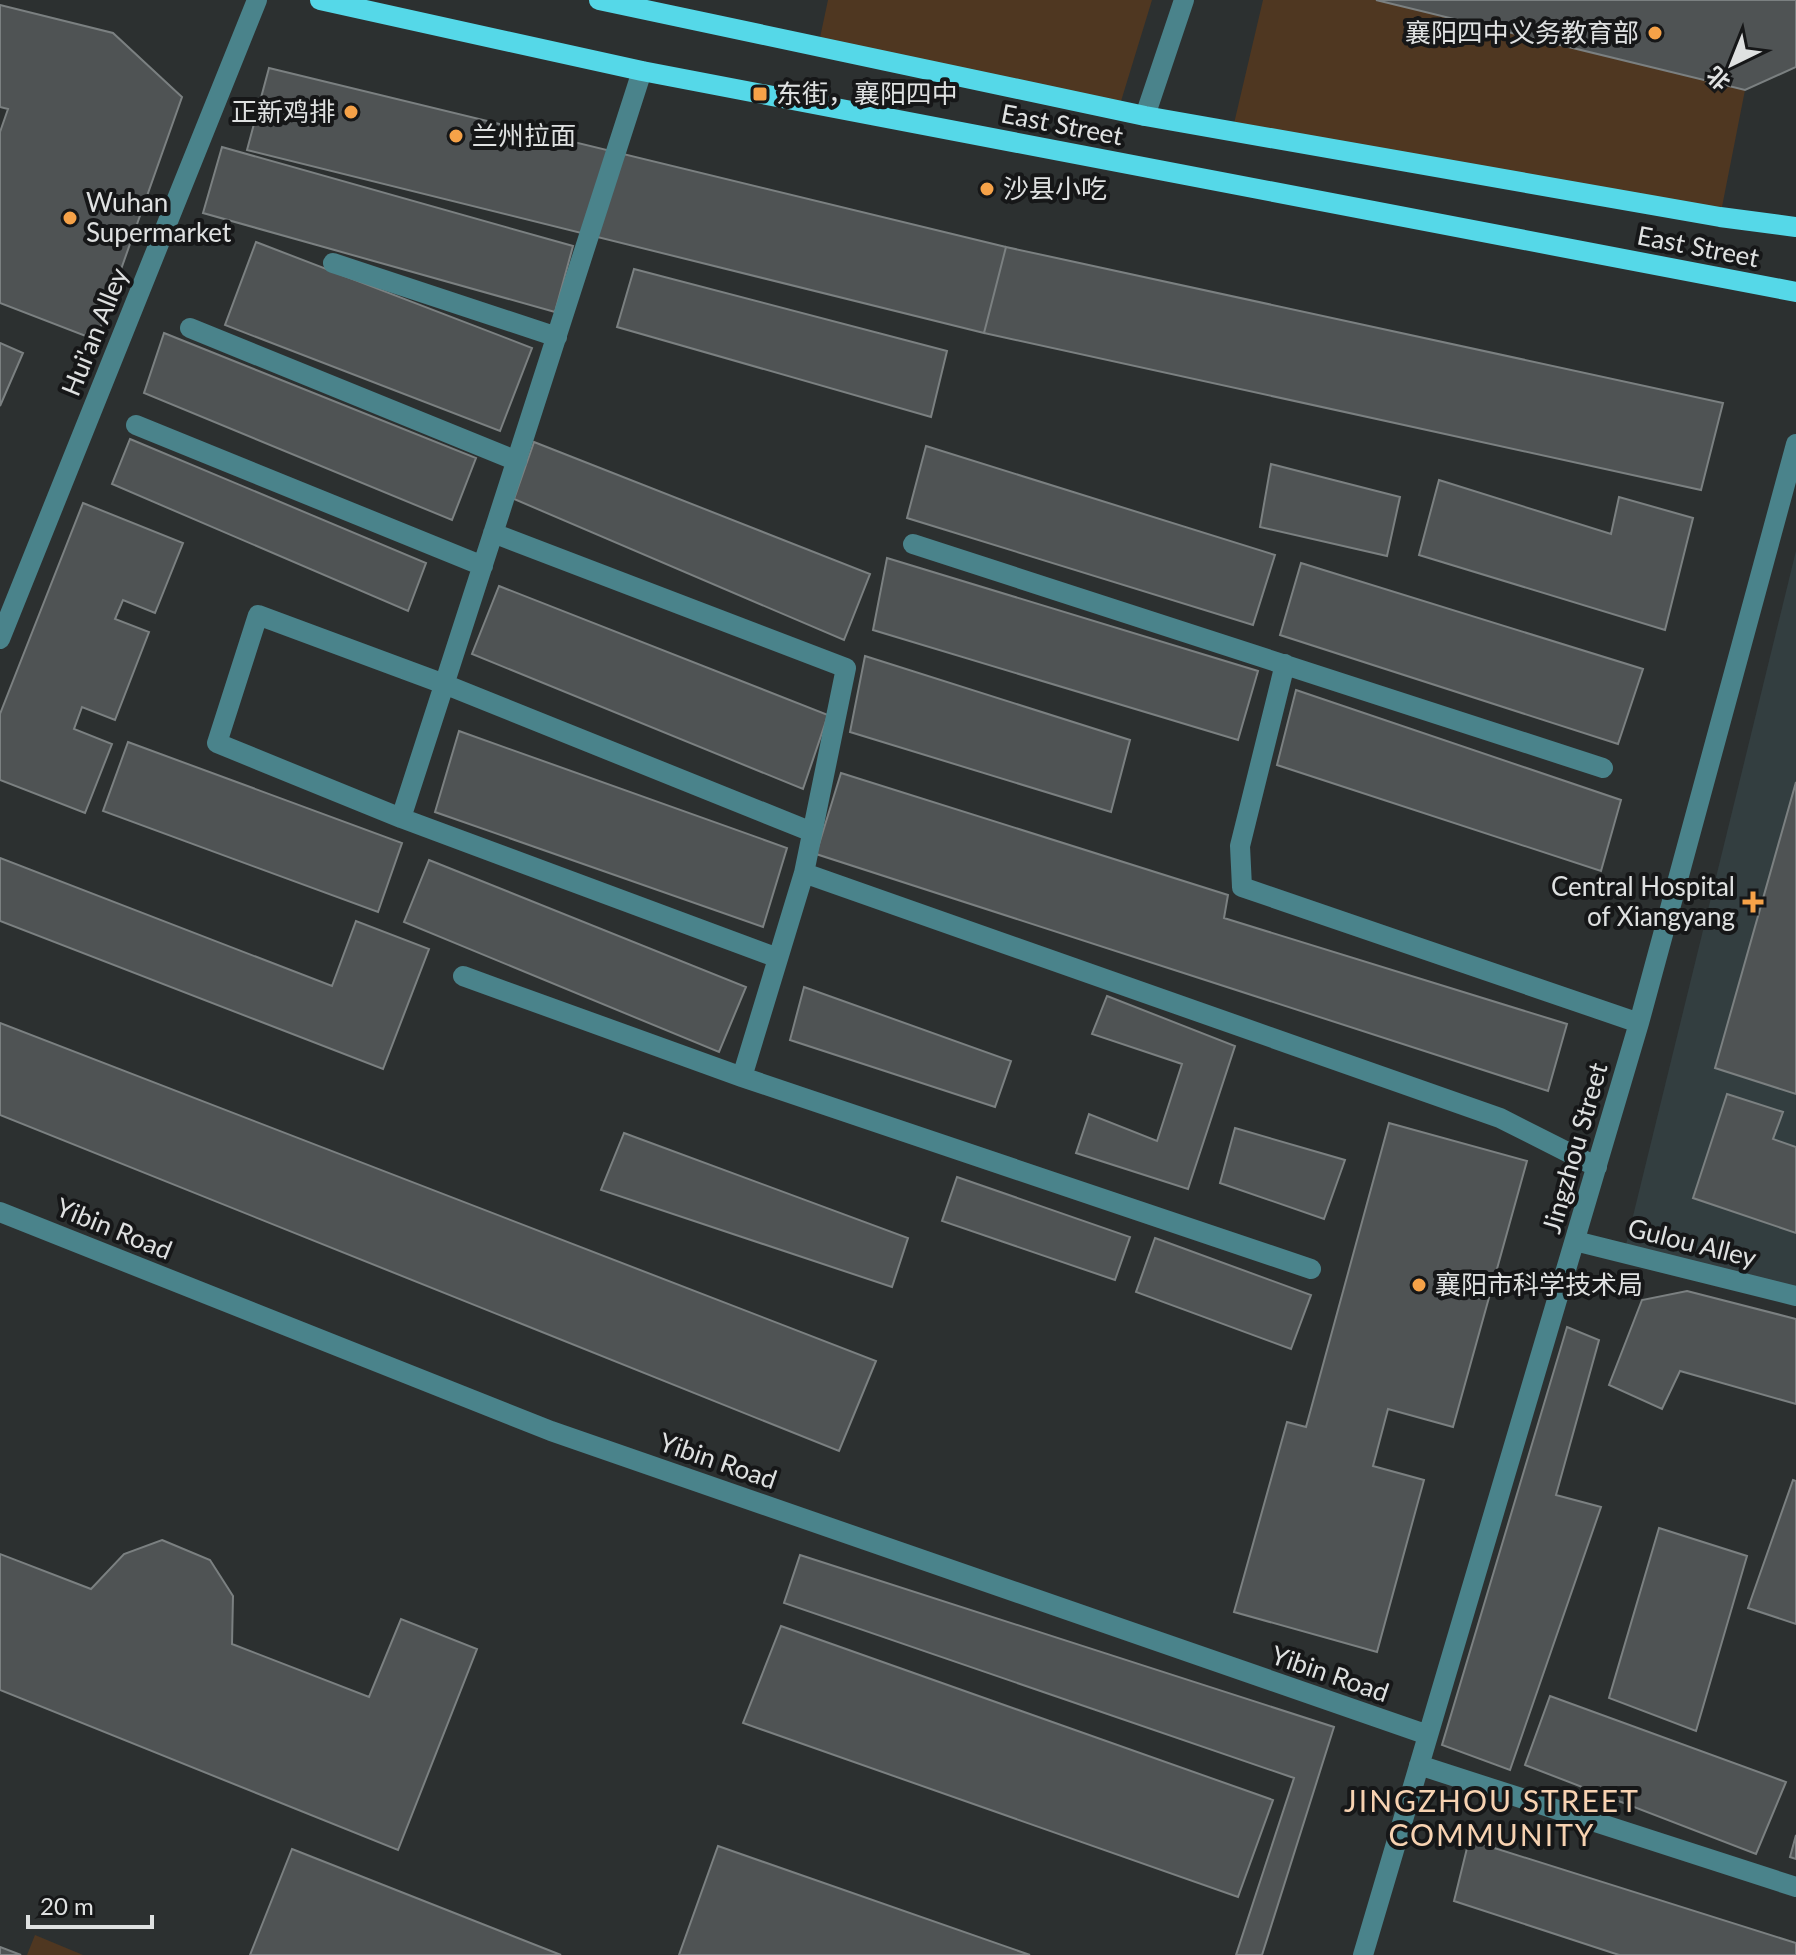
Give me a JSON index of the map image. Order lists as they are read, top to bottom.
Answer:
{
  "streets": {
    "main road": ["East Street"],
    "street": [
      "Hui'an Alley",
      "Jingzhou Street",
      "Yibin Road",
      "Gulou Alley"
    ]
  },
  "crossings": [
    ["Jingzhou Street", "Yibin Road"],
    ["Jingzhou Street", "Gulou Alley"]
  ],
  "districts": ["JINGZHOU STREET COMMUNITY"],
  "places": {
    "other": [
      "襄阳四中义务教育部",
      "正新鸡排",
      "兰州拉面",
      "沙县小吃",
      "Wuhan Supermarket",
      "襄阳市科学技术局"
    ],
    "transit": ["东街，襄阳四中"],
    "health": ["Central Hospital of Xiangyang"]
  },
  "scale_bar": "20 m",
  "north": "bottom left"
}
